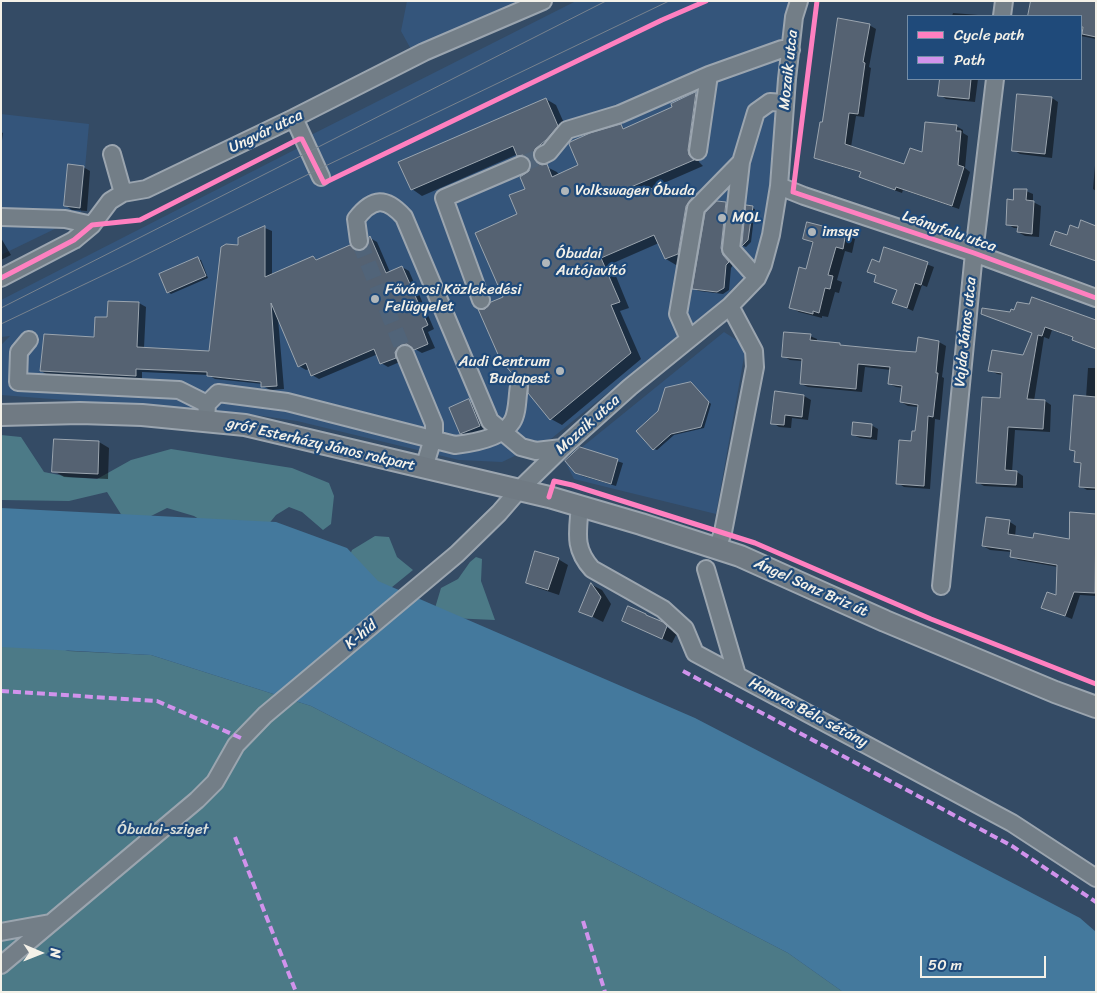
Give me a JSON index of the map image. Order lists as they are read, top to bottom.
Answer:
{
  "streets": {
    "main road": ["gróf Esterházy János rakpart", "Ángel Sanz Briz út"],
    "street": [
      "Mozaik utca",
      "Ungvár utca",
      "Leányfalu utca",
      "Vajda János utca",
      "K-híd",
      "Hamvas Béla sétány"
    ]
  },
  "crossings": [
    ["Mozaik utca", "Leányfalu utca"],
    ["Mozaik utca", "gróf Esterházy János rakpart"],
    ["Mozaik utca", "Ángel Sanz Briz út"],
    ["Mozaik utca", "K-híd"],
    ["Leányfalu utca", "Vajda János utca"],
    ["gróf Esterházy János rakpart", "Ángel Sanz Briz út"],
    ["Ángel Sanz Briz út", "Hamvas Béla sétány"]
  ],
  "parks": ["Óbudai-sziget"],
  "places": [
    "Volkswagen Óbuda",
    "MOL",
    "imsys",
    "Óbudai Autójavító",
    "Fővárosi Közlekedési Felügyelet",
    "Audi Centrum Budapest"
  ],
  "legend": ["Cycle path", "Path"],
  "scale_bar": "50 m",
  "north": "right"
}
